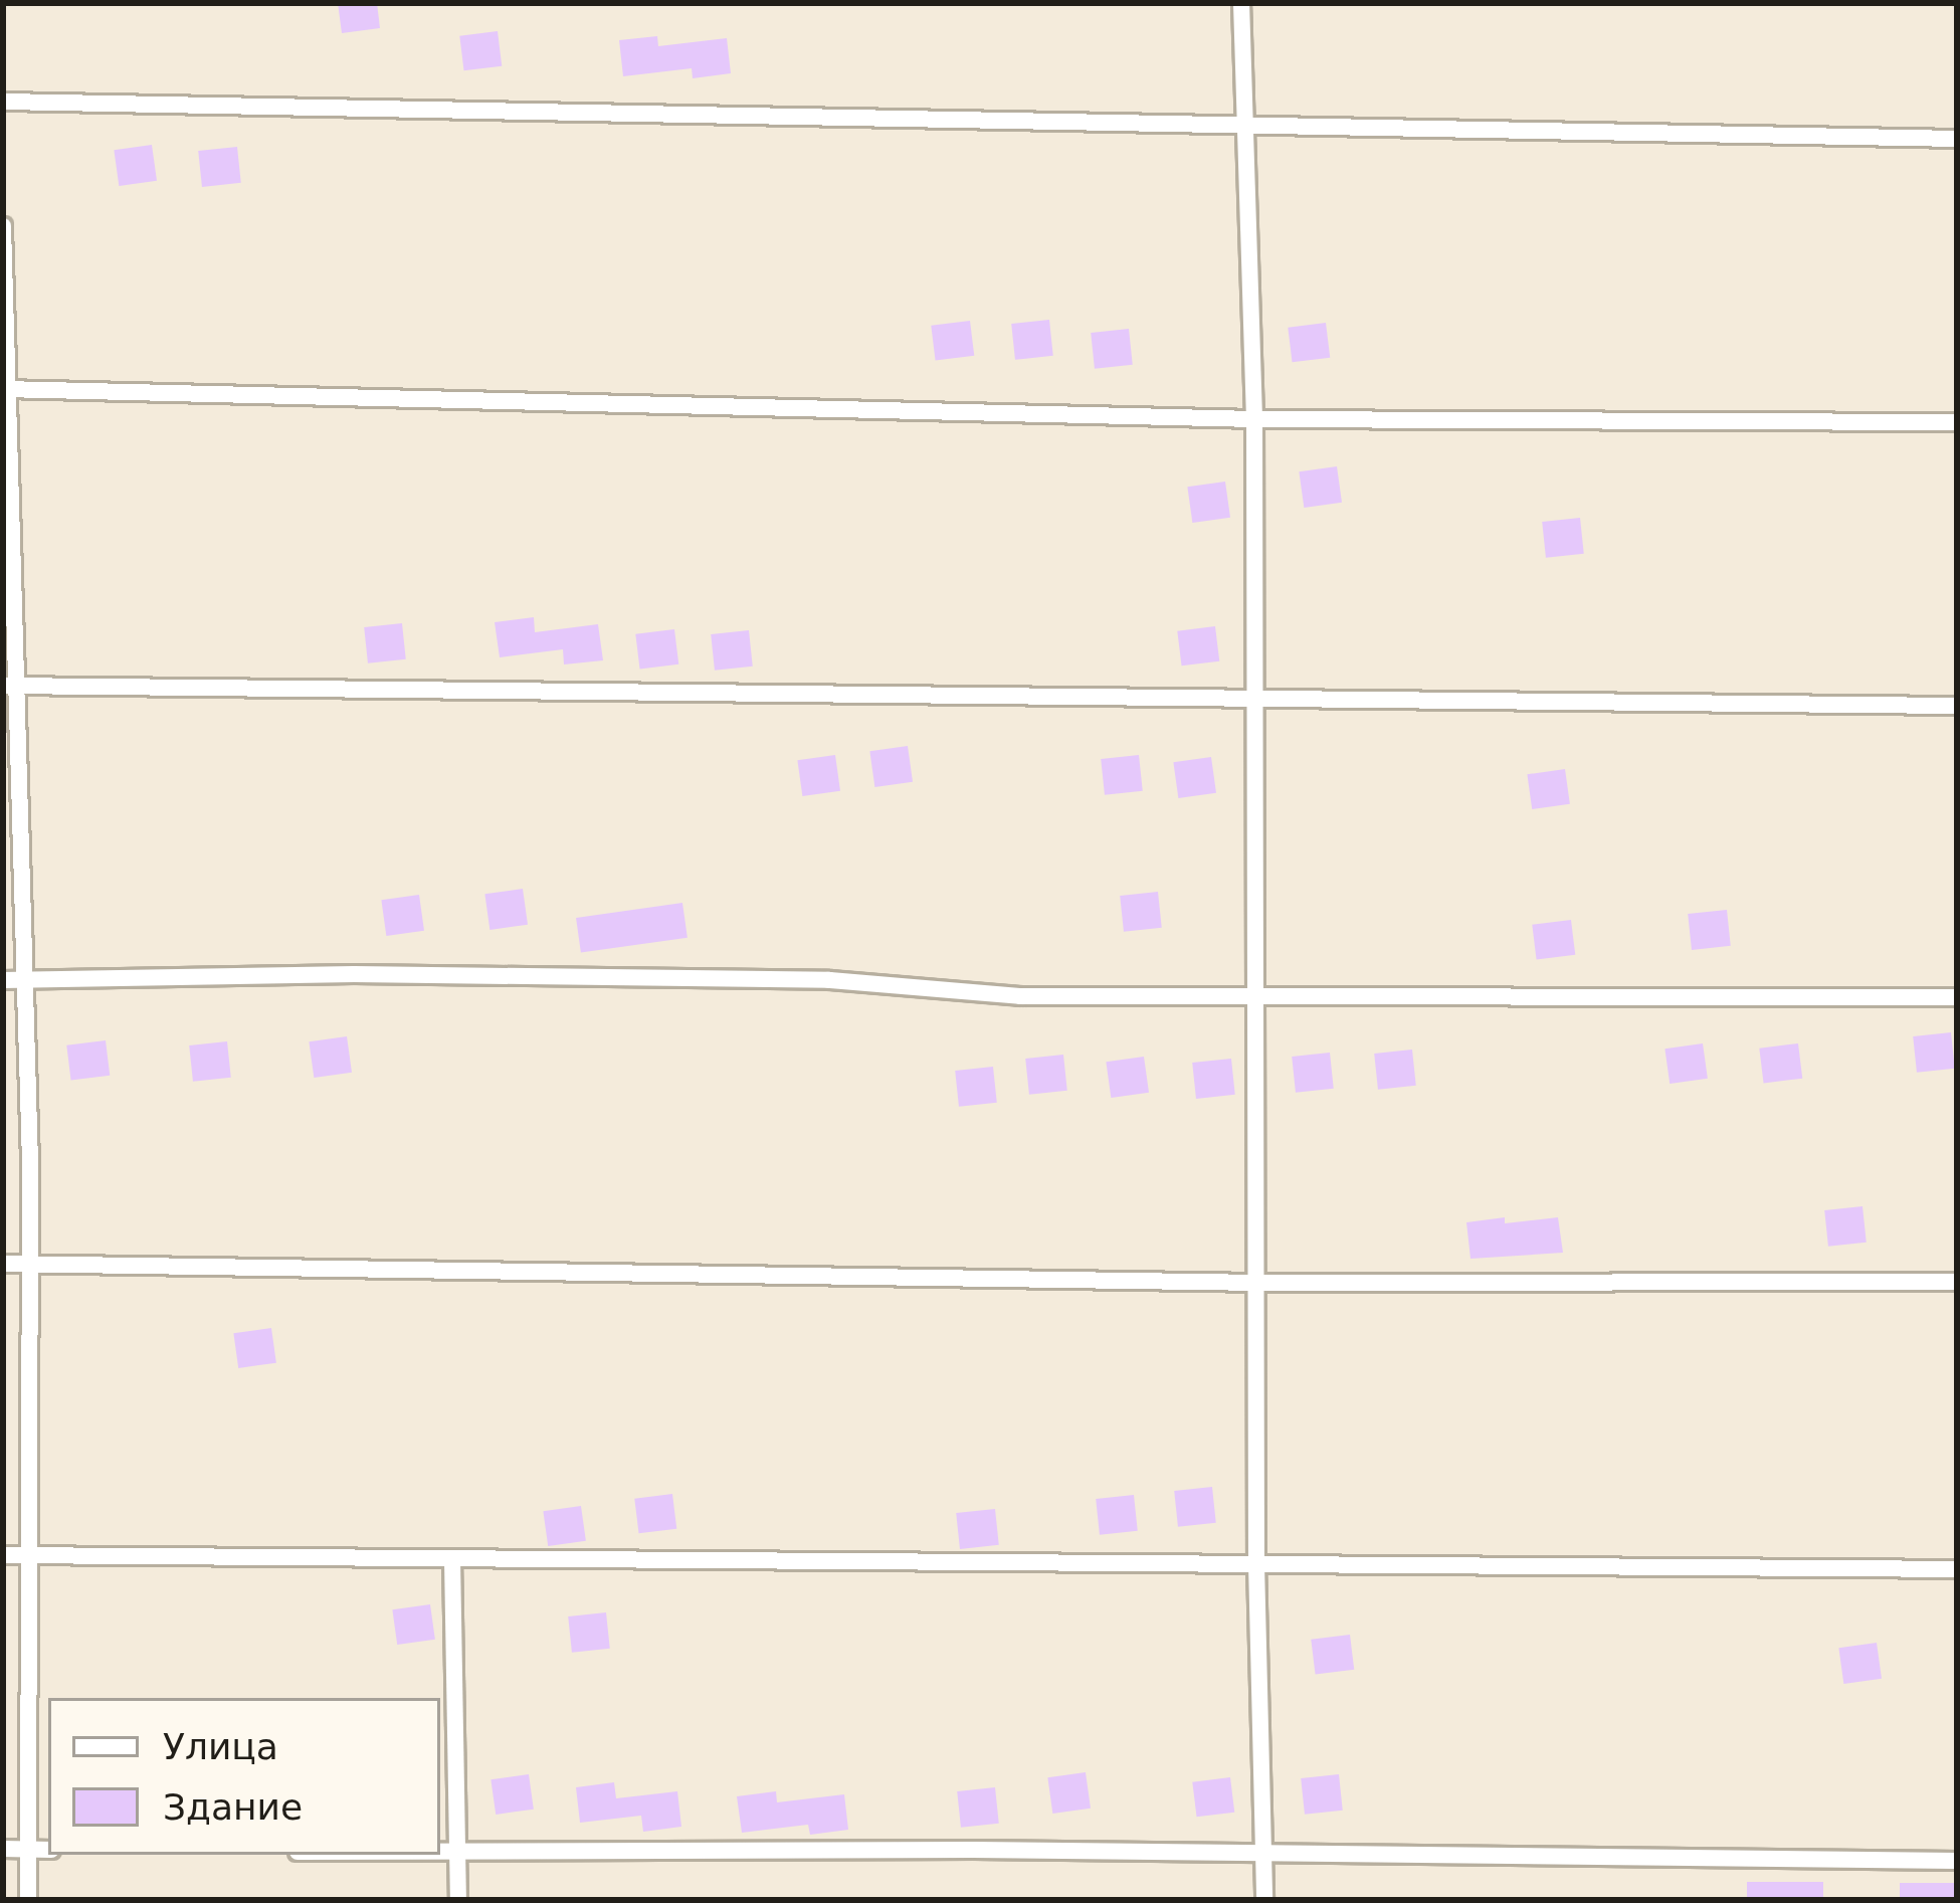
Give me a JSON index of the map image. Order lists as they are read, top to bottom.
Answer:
{
  "legend": ["Улица", "Здание"]
}
